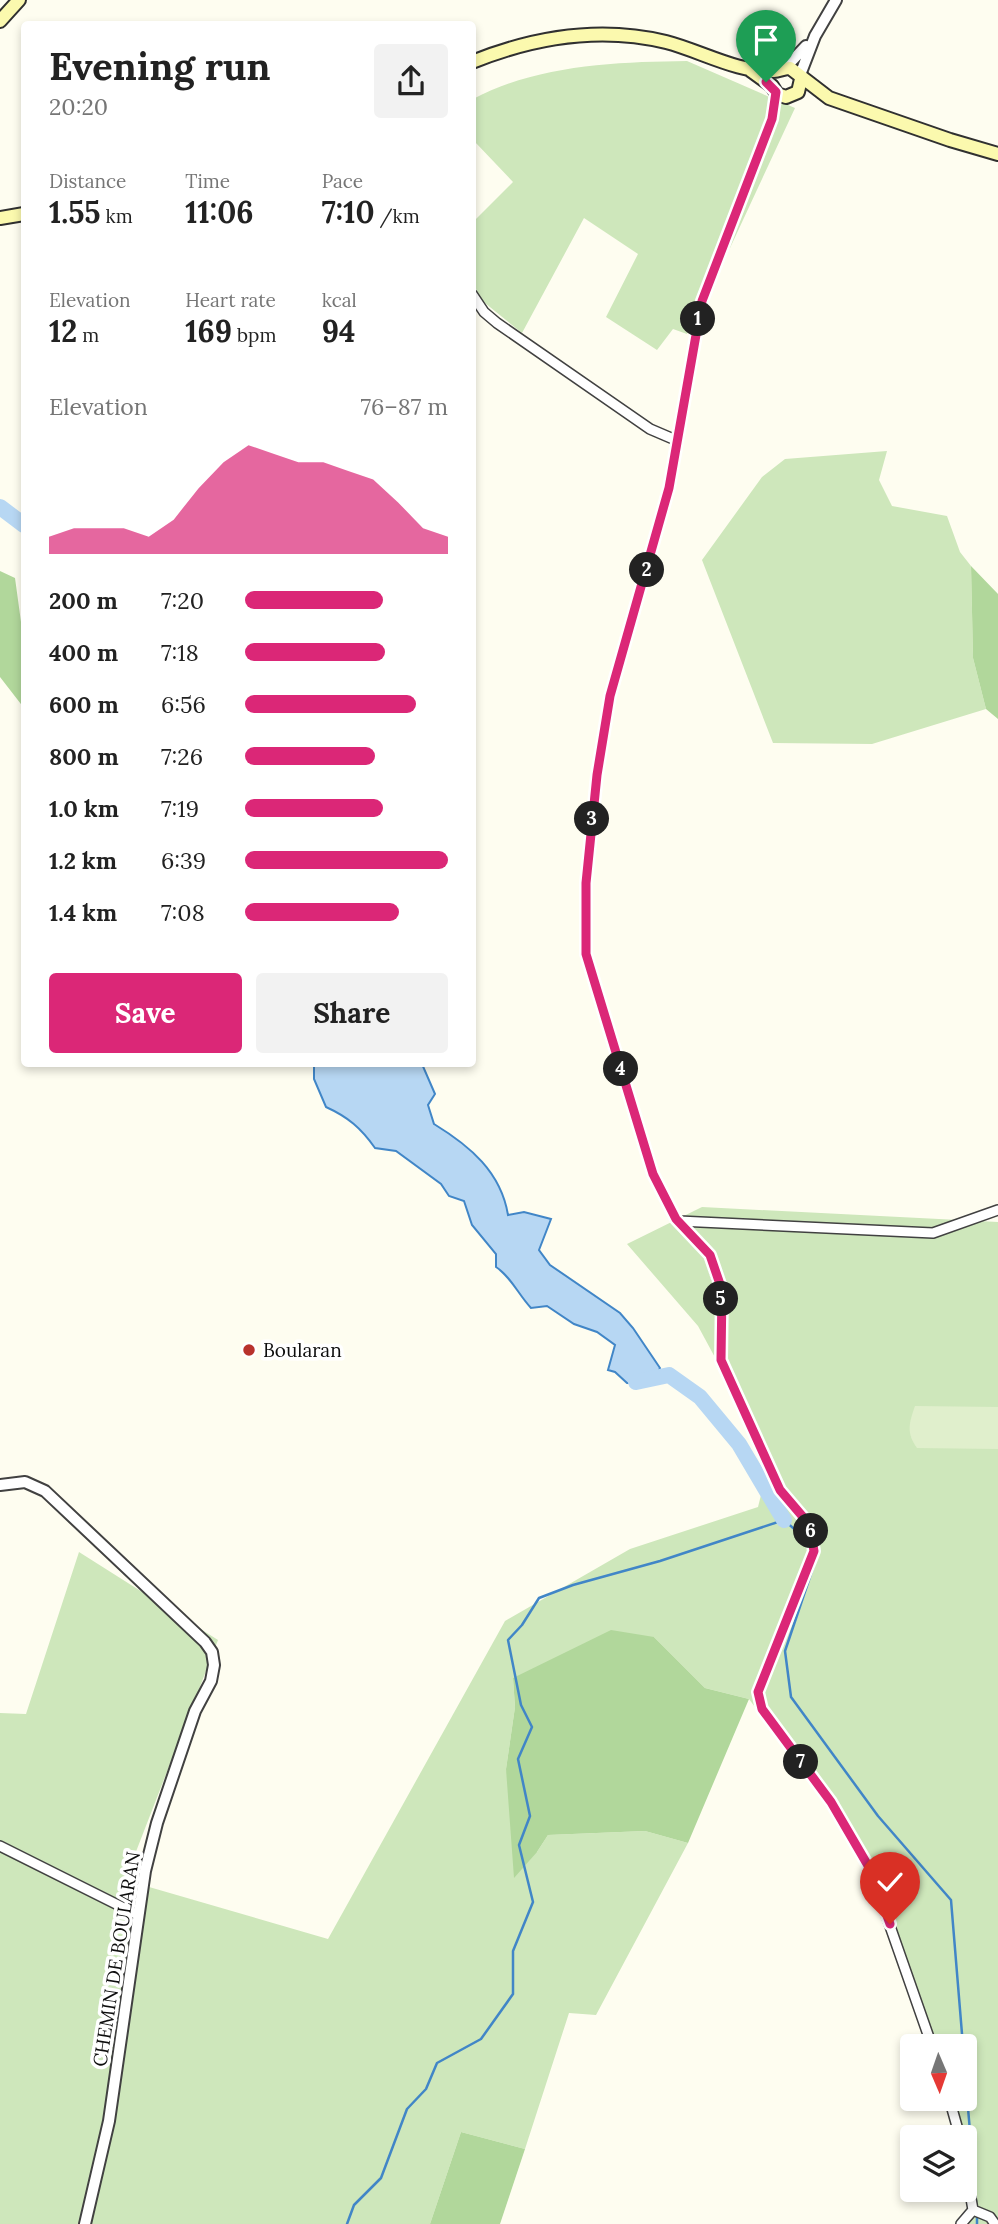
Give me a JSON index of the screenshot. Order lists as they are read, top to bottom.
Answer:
{
  "streets": {
    "street": ["CHEMIN DE BOULARAN"]
  },
  "places": ["Boularan"],
  "north": "bottom",
  "page": {
    "heading": ["Evening run", "20:20"],
    "stats": [
      ["Distance", "1.55 km"],
      ["Time", "11:06"],
      ["Pace", "7:10 /km"],
      ["Elevation", "12 m"],
      ["Heart rate", "169 bpm"],
      ["kcal", "94"]
    ],
    "pins": [
      "1",
      "2",
      "3",
      "4",
      "5",
      "6",
      "7"
    ],
    "chart": ["Elevation", "76–87 m"],
    "list": [
      {
        "name": "200 m",
        "note": "7:20"
      },
      {
        "name": "400 m",
        "note": "7:18"
      },
      {
        "name": "600 m",
        "note": "6:56"
      },
      {
        "name": "800 m",
        "note": "7:26"
      },
      {
        "name": "1.0 km",
        "note": "7:19"
      },
      {
        "name": "1.2 km",
        "note": "6:39"
      },
      {
        "name": "1.4 km",
        "note": "7:08"
      }
    ],
    "buttons": ["Save", "Share"]
  }
}
